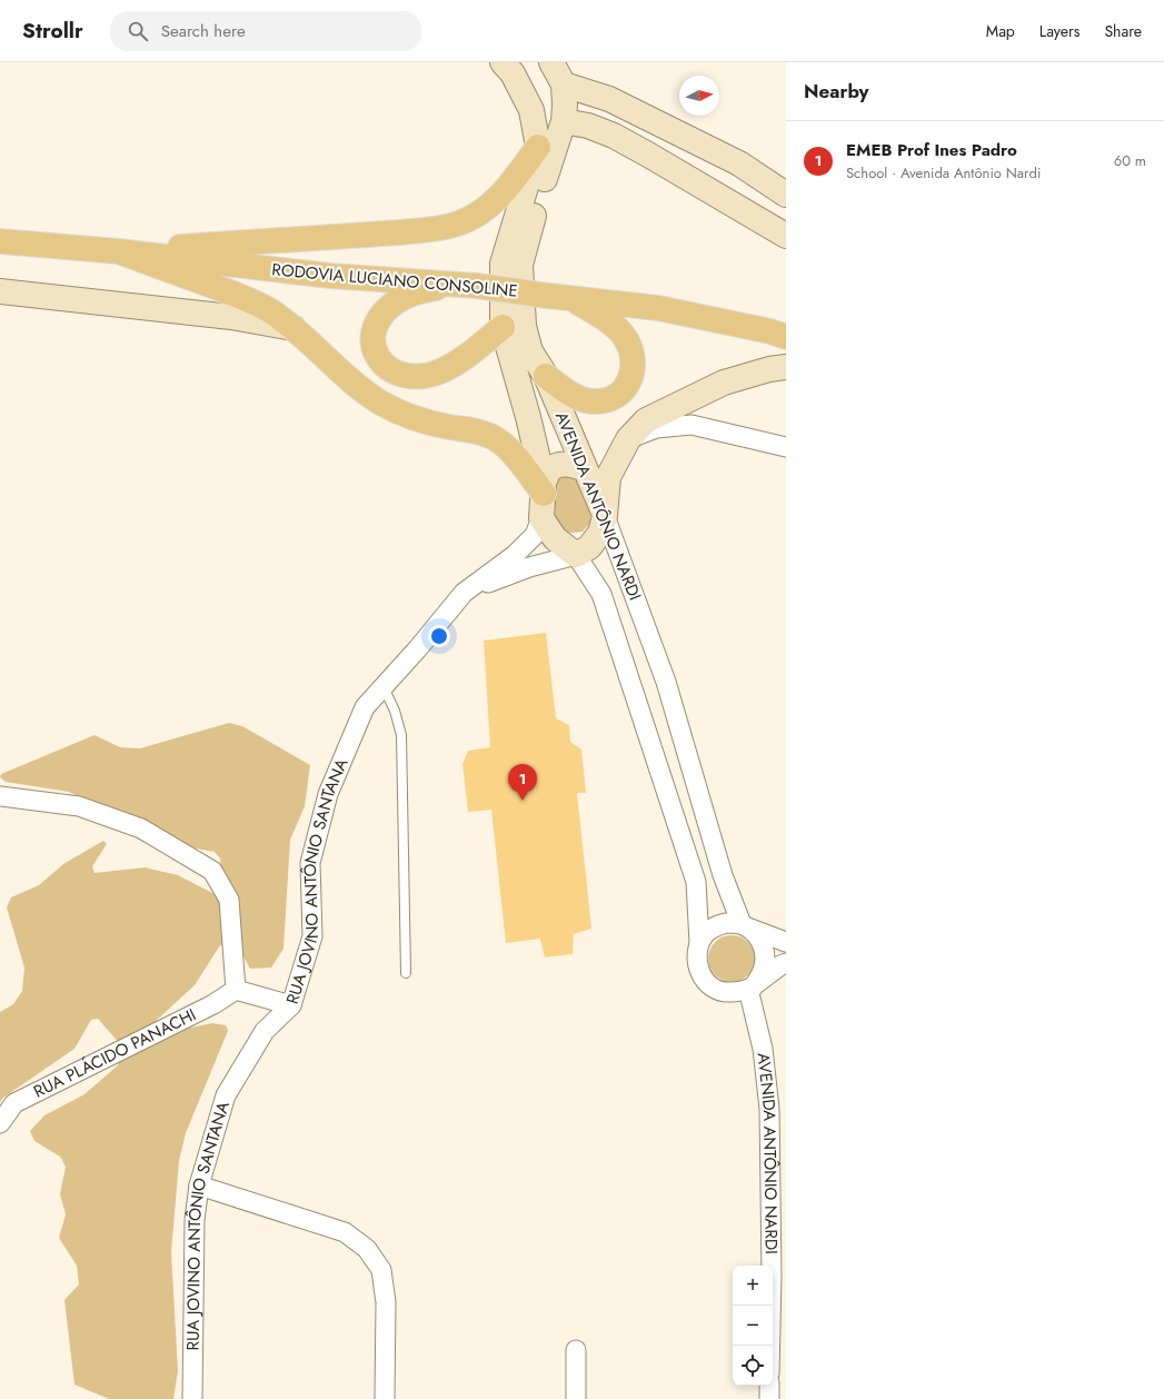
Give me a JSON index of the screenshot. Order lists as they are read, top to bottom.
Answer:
{
  "streets": {
    "main road": ["RODOVIA LUCIANO CONSOLINE", "AVENIDA ANTÔNIO NARDI"],
    "street": ["RUA JOVINO ANTÔNIO SANTANA", "RUA PLÁCIDO PANACHI"]
  },
  "crossings": [
    ["AVENIDA ANTÔNIO NARDI", "RUA JOVINO ANTÔNIO SANTANA"]
  ],
  "north": "right",
  "page": {
    "header": "Strollr",
    "search": "Search here",
    "nav": ["Map", "Layers", "Share"],
    "heading": "Nearby",
    "list": [
      {
        "mark": "1",
        "name": "EMEB Prof Ines Padro",
        "note": "School · Avenida Antônio Nardi",
        "value": "60 m"
      }
    ],
    "pins": "1",
    "map_buttons": ["+", "−"]
  }
}
